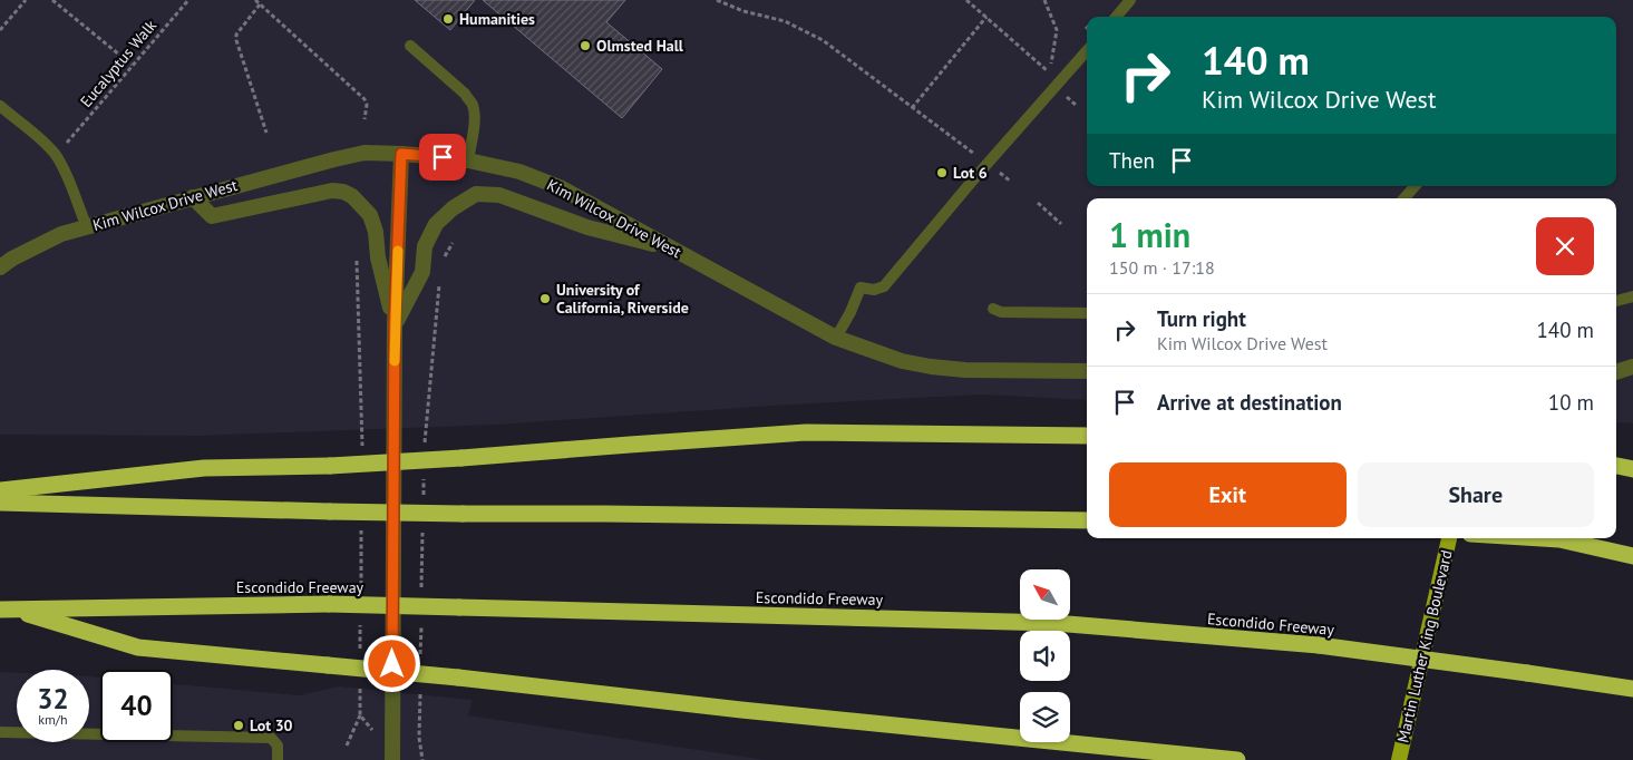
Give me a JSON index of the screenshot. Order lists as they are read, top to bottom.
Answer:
{
  "streets": {
    "highway": ["Escondido Freeway"],
    "main road": ["Martin Luther King Boulevard"],
    "street": ["Kim Wilcox Drive West"],
    "path": ["Eucalyptus Walk"]
  },
  "places": [
    "Humanities",
    "Olmsted Hall",
    "Lot 6",
    "University of California, Riverside",
    "Lot 30"
  ],
  "north": "top left",
  "page": {
    "turn": ["140 m", "Kim Wilcox Drive West"],
    "then": "Then",
    "heading": ["1 min", "150 m · 17:18"],
    "list": [
      {
        "name": "Turn right",
        "note": "Kim Wilcox Drive West",
        "value": "140 m"
      },
      {
        "name": "Arrive at destination",
        "value": "10 m"
      }
    ],
    "buttons": ["Exit", "Share"],
    "speed": "32 km/h",
    "limit": "40"
  }
}
